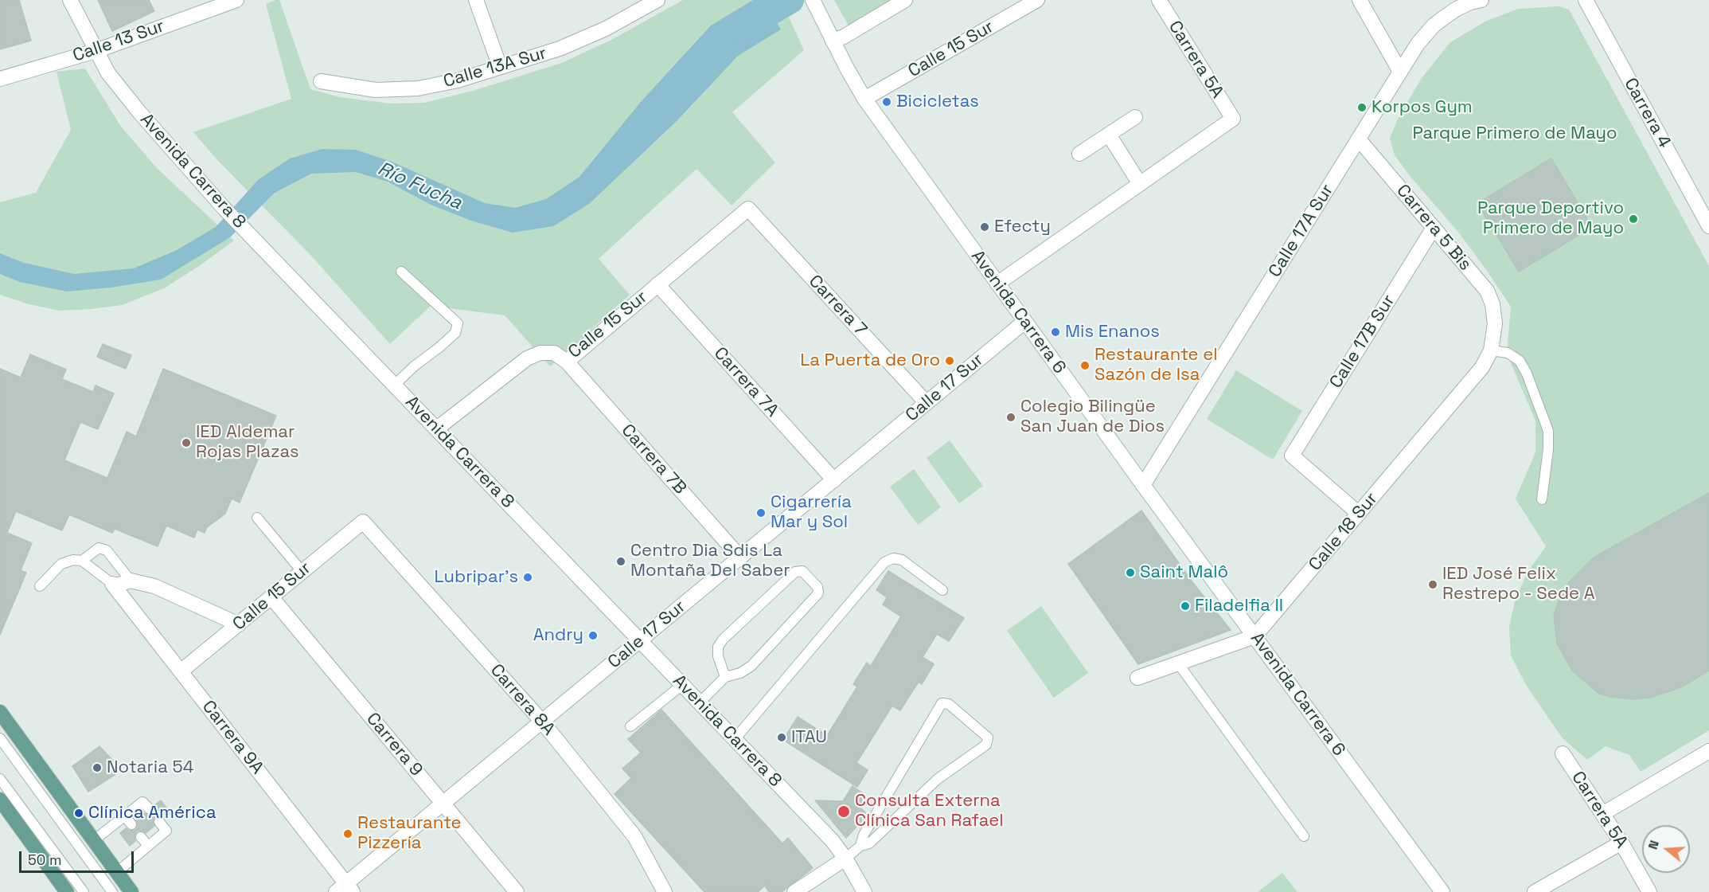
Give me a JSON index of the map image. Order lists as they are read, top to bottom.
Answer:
{
  "streets": {
    "street": [
      "Calle 13 Sur",
      "Calle 15 Sur",
      "Carrera 5A",
      "Calle 13A Sur",
      "Carrera 4",
      "Avenida Carrera 8",
      "Carrera 5 Bis",
      "Calle 17A Sur",
      "Carrera 7",
      "Avenida Carrera 6",
      "Calle 17B Sur",
      "Carrera 7A",
      "Calle 17 Sur",
      "Carrera 7B",
      "Calle 18 Sur",
      "Carrera 8A",
      "Carrera 9A",
      "Carrera 9"
    ]
  },
  "crossings": [
    ["Calle 13 Sur", "Avenida Carrera 8"],
    ["Calle 15 Sur", "Avenida Carrera 8"],
    ["Calle 15 Sur", "Carrera 7"],
    ["Calle 15 Sur", "Avenida Carrera 6"],
    ["Calle 15 Sur", "Carrera 7A"],
    ["Calle 15 Sur", "Carrera 7B"],
    ["Calle 15 Sur", "Carrera 8A"],
    ["Calle 15 Sur", "Carrera 9A"],
    ["Calle 15 Sur", "Carrera 9"],
    ["Avenida Carrera 8", "Calle 17 Sur"],
    ["Carrera 5 Bis", "Calle 17A Sur"],
    ["Carrera 5 Bis", "Calle 17B Sur"],
    ["Carrera 5 Bis", "Calle 18 Sur"],
    ["Calle 17A Sur", "Avenida Carrera 6"],
    ["Carrera 7", "Calle 17 Sur"],
    ["Avenida Carrera 6", "Calle 17 Sur"],
    ["Avenida Carrera 6", "Calle 18 Sur"],
    ["Calle 17B Sur", "Calle 18 Sur"],
    ["Carrera 7A", "Calle 17 Sur"],
    ["Calle 17 Sur", "Carrera 7B"],
    ["Calle 17 Sur", "Carrera 8A"],
    ["Calle 17 Sur", "Carrera 9A"],
    ["Calle 17 Sur", "Carrera 9"]
  ],
  "water": ["Río Fucha"],
  "parks": ["Parque Primero de Mayo"],
  "places": [
    "Bicicletas",
    "Korpos Gym",
    "Parque Deportivo Primero de Mayo",
    "Efecty",
    "Mis Enanos",
    "La Puerta de Oro",
    "Restaurante el Sazón de Isa",
    "Colegio Bilingüe San Juan de Dios",
    "IED Aldemar Rojas Plazas",
    "Cigarrería Mar y Sol",
    "Centro Dia Sdis La Montaña Del Saber",
    "Saint Malô",
    "Lubripar's",
    "IED José Felix Restrepo - Sede A",
    "Filadelfia II",
    "Andry",
    "ITAU",
    "Notaria 54",
    "Consulta Externa Clínica San Rafael",
    "Clínica América",
    "Restaurante Pizzería"
  ],
  "scale_bar": "50 m",
  "north": "left"
}
